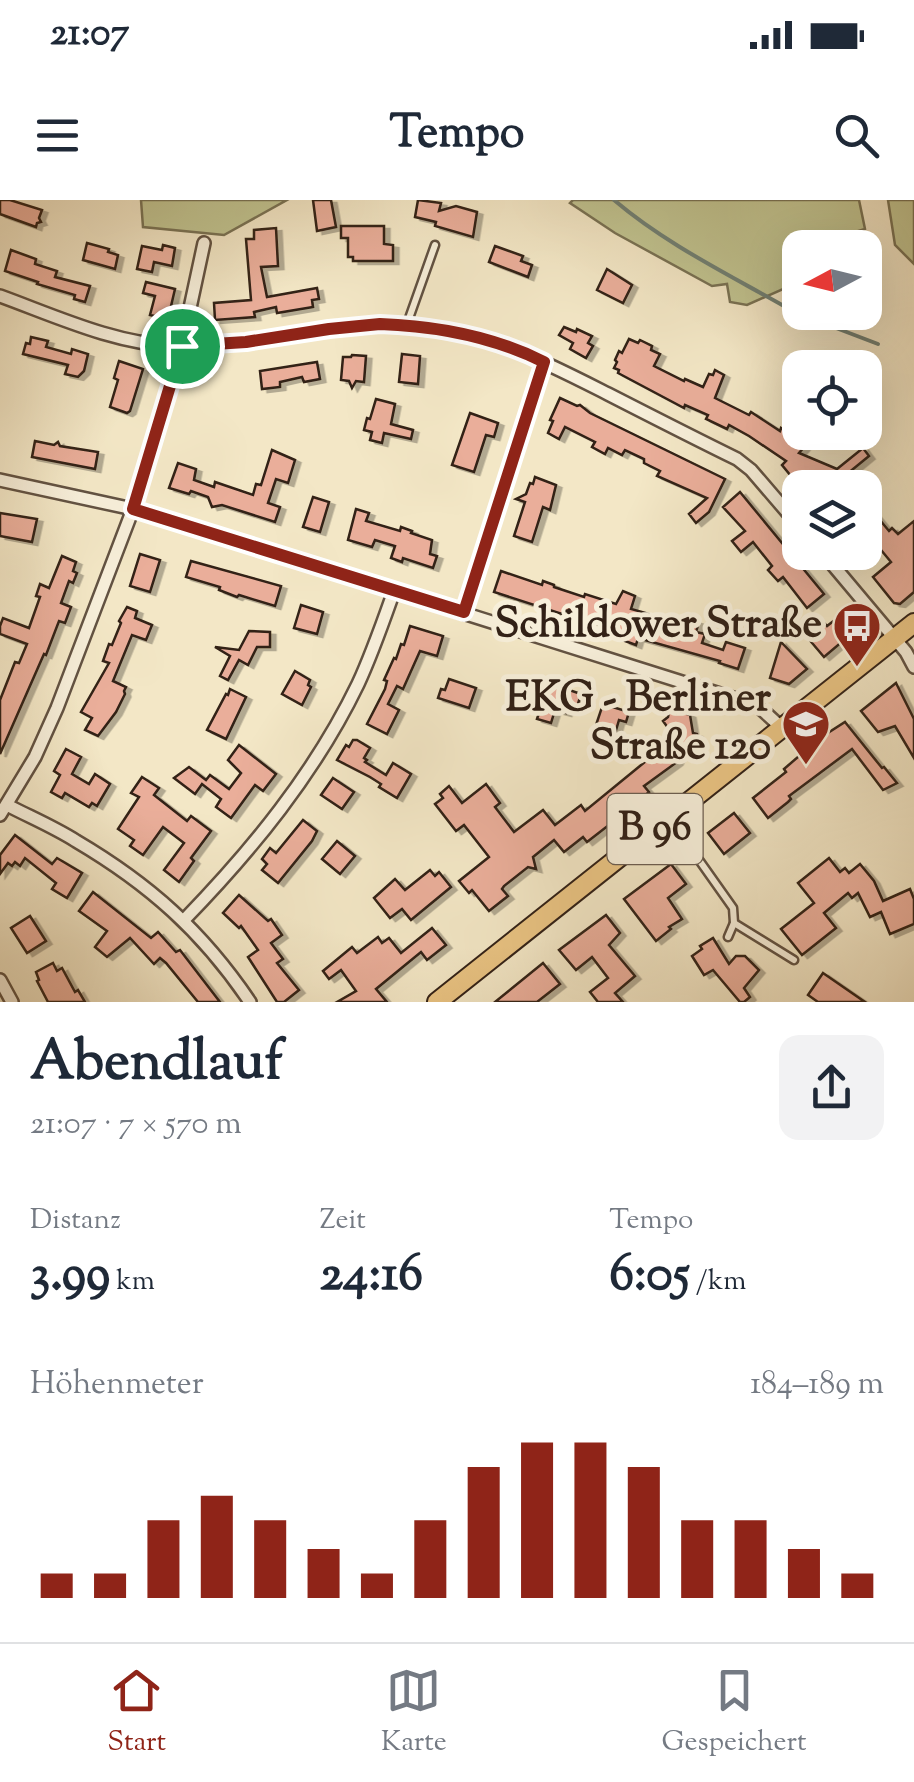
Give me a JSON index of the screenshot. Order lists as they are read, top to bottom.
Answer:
{
  "streets": {
    "main road": ["B 96"]
  },
  "places": {
    "bus stop": ["Schildower Straße"],
    "school or university": ["EKG - Berliner Straße 120"]
  },
  "north": "left",
  "page": {
    "status": "21:07",
    "header": "Tempo",
    "heading": ["Abendlauf", "21:07 · 7 × 570 m"],
    "stats": [
      ["Distanz", "3.99 km"],
      ["Zeit", "24:16"],
      ["Tempo", "6:05 /km"]
    ],
    "chart": ["Höhenmeter", "184–189 m"],
    "tabs": ["Start", "Karte", "Gespeichert"]
  }
}
